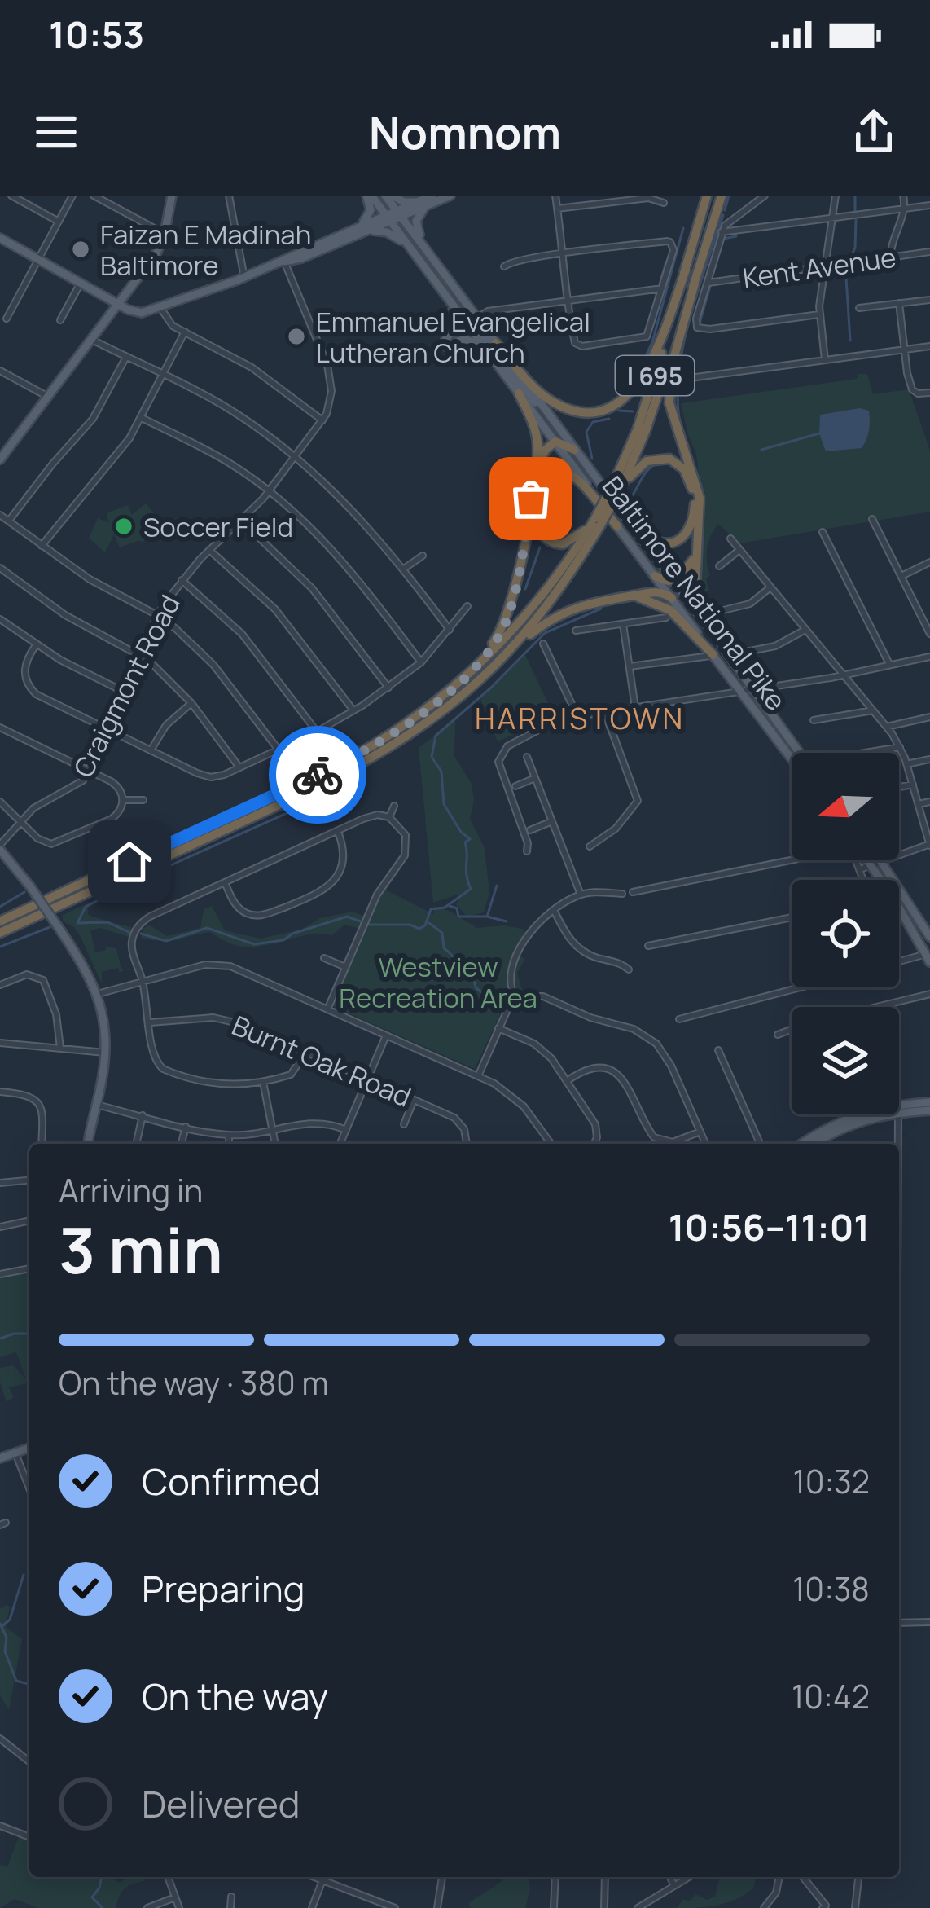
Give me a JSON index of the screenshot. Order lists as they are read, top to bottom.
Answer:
{
  "streets": {
    "highway": ["I 695"],
    "main road": ["Baltimore National Pike"],
    "street": ["Kent Avenue", "Craigmont Road", "Burnt Oak Road"]
  },
  "districts": ["HARRISTOWN"],
  "parks": ["Westview Recreation Area"],
  "places": ["Faizan E Madinah Baltimore", "Emmanuel Evangelical Lutheran Church", "Soccer Field"],
  "north": "left",
  "page": {
    "status": "10:53",
    "header": "Nomnom",
    "heading": ["3 min", "Arriving in", "10:56–11:01"],
    "bar": "On the way · 380 m",
    "list": [
      ["Confirmed", "10:32"],
      ["Preparing", "10:38"],
      ["On the way", "10:42"],
      "Delivered"
    ]
  }
}
